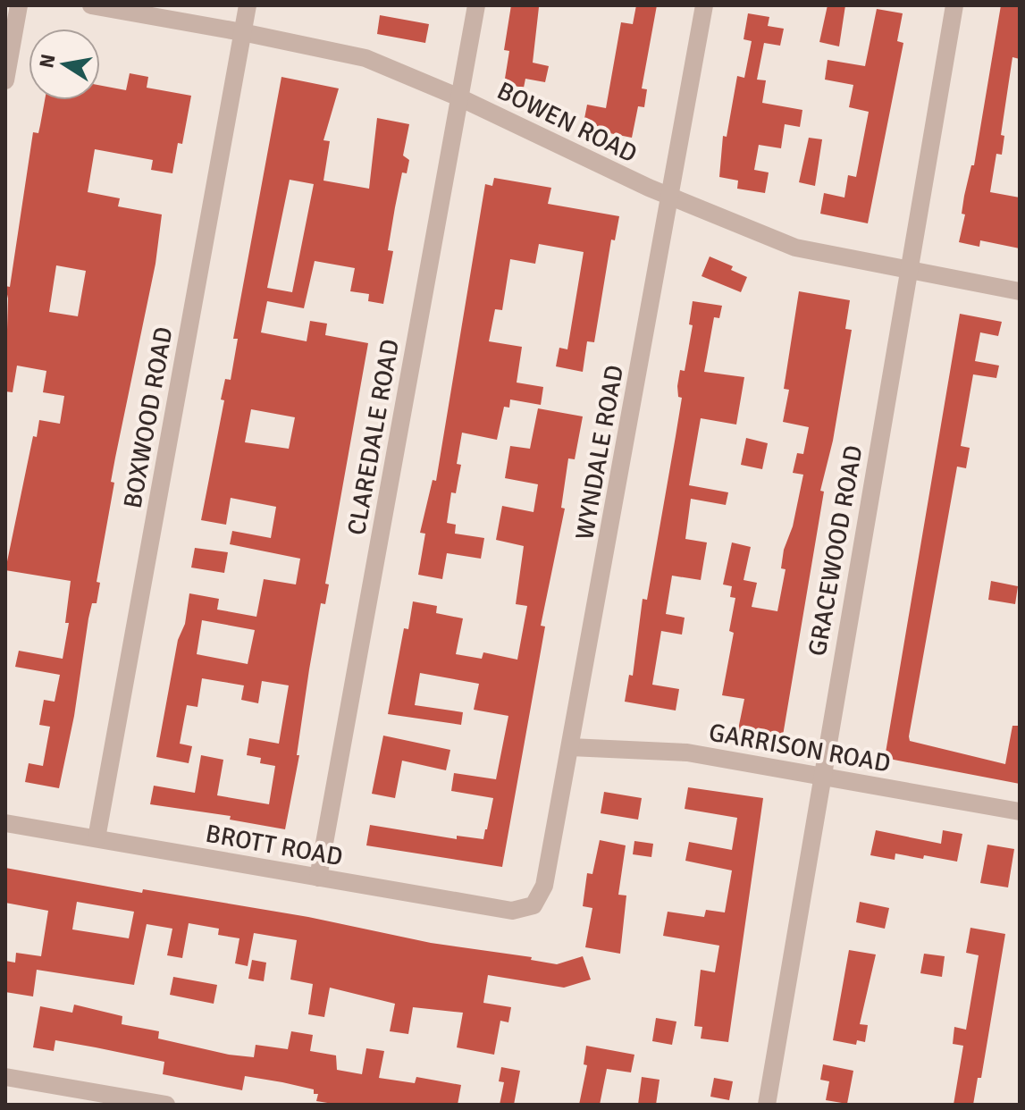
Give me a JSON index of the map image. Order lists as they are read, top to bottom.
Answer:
{
  "streets": {
    "street": [
      "BOWEN ROAD",
      "BOXWOOD ROAD",
      "CLAREDALE ROAD",
      "WYNDALE ROAD",
      "GRACEWOOD ROAD",
      "GARRISON ROAD",
      "BROTT ROAD"
    ]
  },
  "crossings": [
    ["BOWEN ROAD", "BOXWOOD ROAD"],
    ["BOWEN ROAD", "CLAREDALE ROAD"],
    ["BOWEN ROAD", "WYNDALE ROAD"],
    ["BOWEN ROAD", "GRACEWOOD ROAD"],
    ["BOXWOOD ROAD", "BROTT ROAD"],
    ["CLAREDALE ROAD", "BROTT ROAD"],
    ["WYNDALE ROAD", "GARRISON ROAD"],
    ["WYNDALE ROAD", "BROTT ROAD"],
    ["GRACEWOOD ROAD", "GARRISON ROAD"]
  ],
  "north": "left"
}
